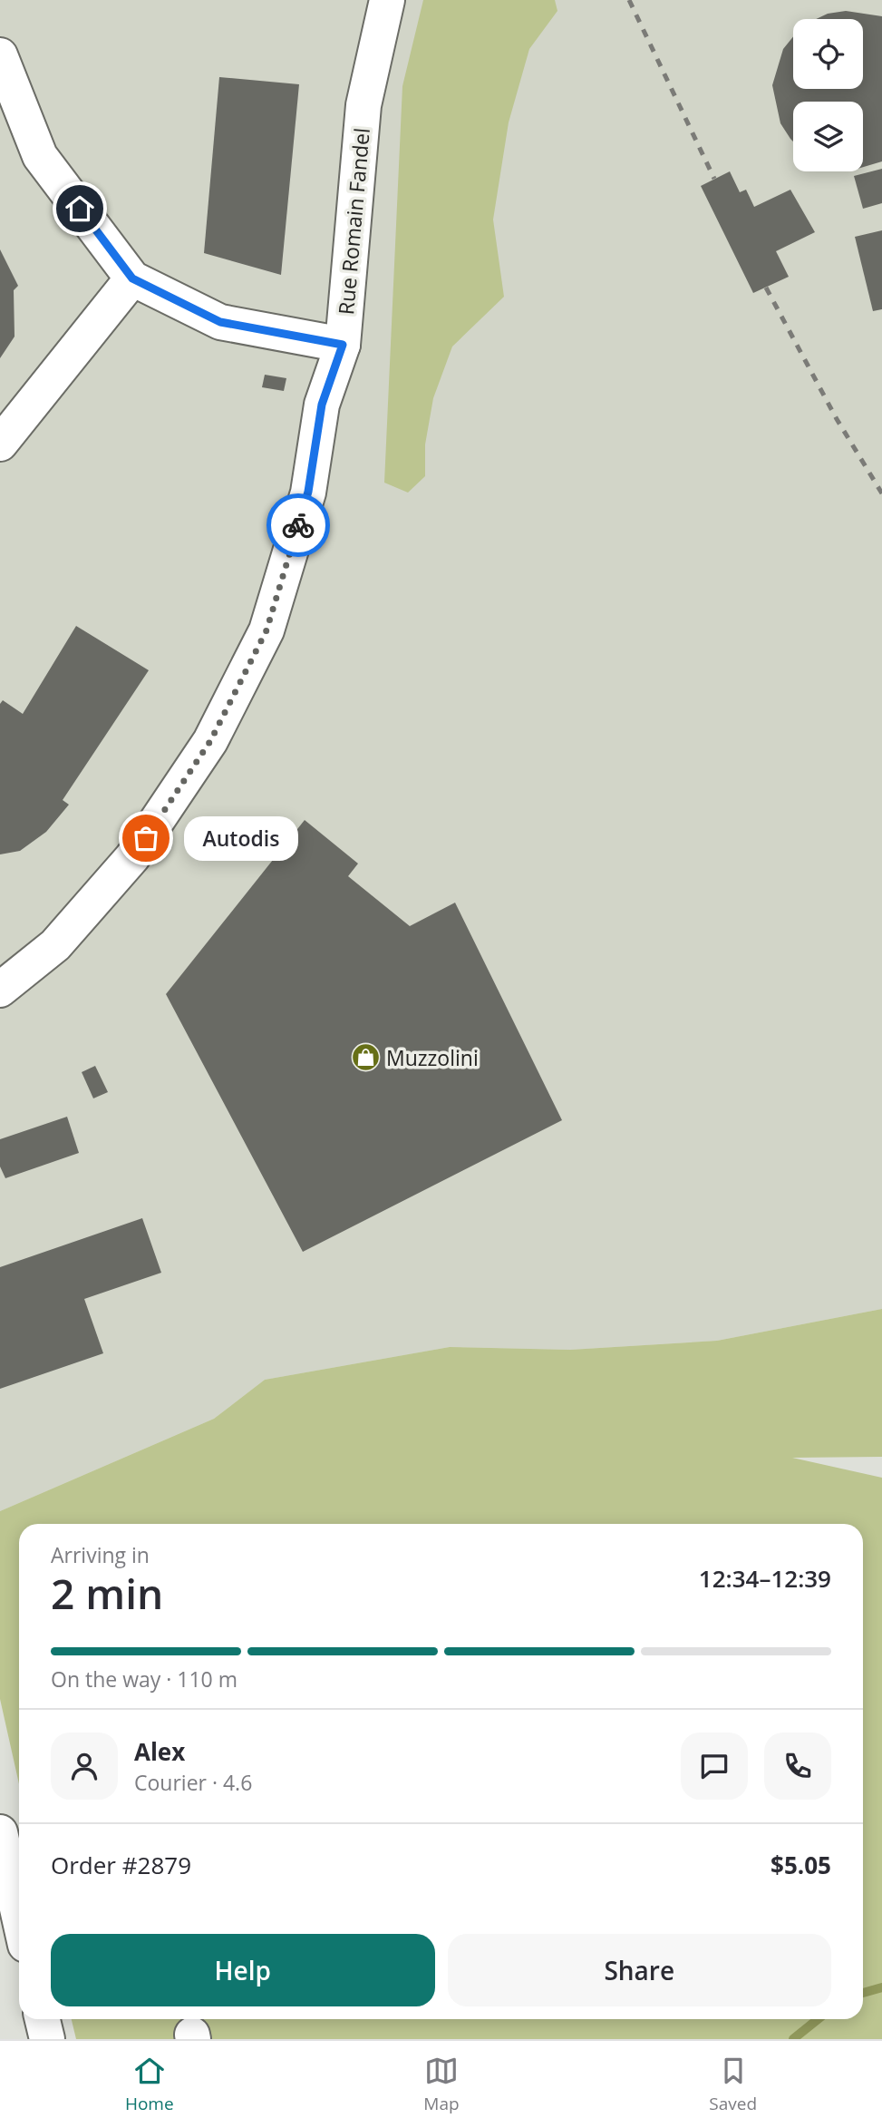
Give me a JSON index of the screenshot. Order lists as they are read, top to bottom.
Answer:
{
  "streets": {
    "street": ["Rue Romain Fandel"]
  },
  "places": {
    "other": ["Autodis"],
    "shop": ["Muzzolini"]
  },
  "page": {
    "bubble": "Autodis",
    "heading": ["2 min", "Arriving in", "12:34–12:39"],
    "panel": [
      "Alex",
      "Courier · 4.6",
      "Order #2879",
      "$5.05"
    ],
    "bar": "On the way · 110 m",
    "buttons": ["Help", "Share"],
    "tabs": ["Home", "Map", "Saved"]
  }
}
